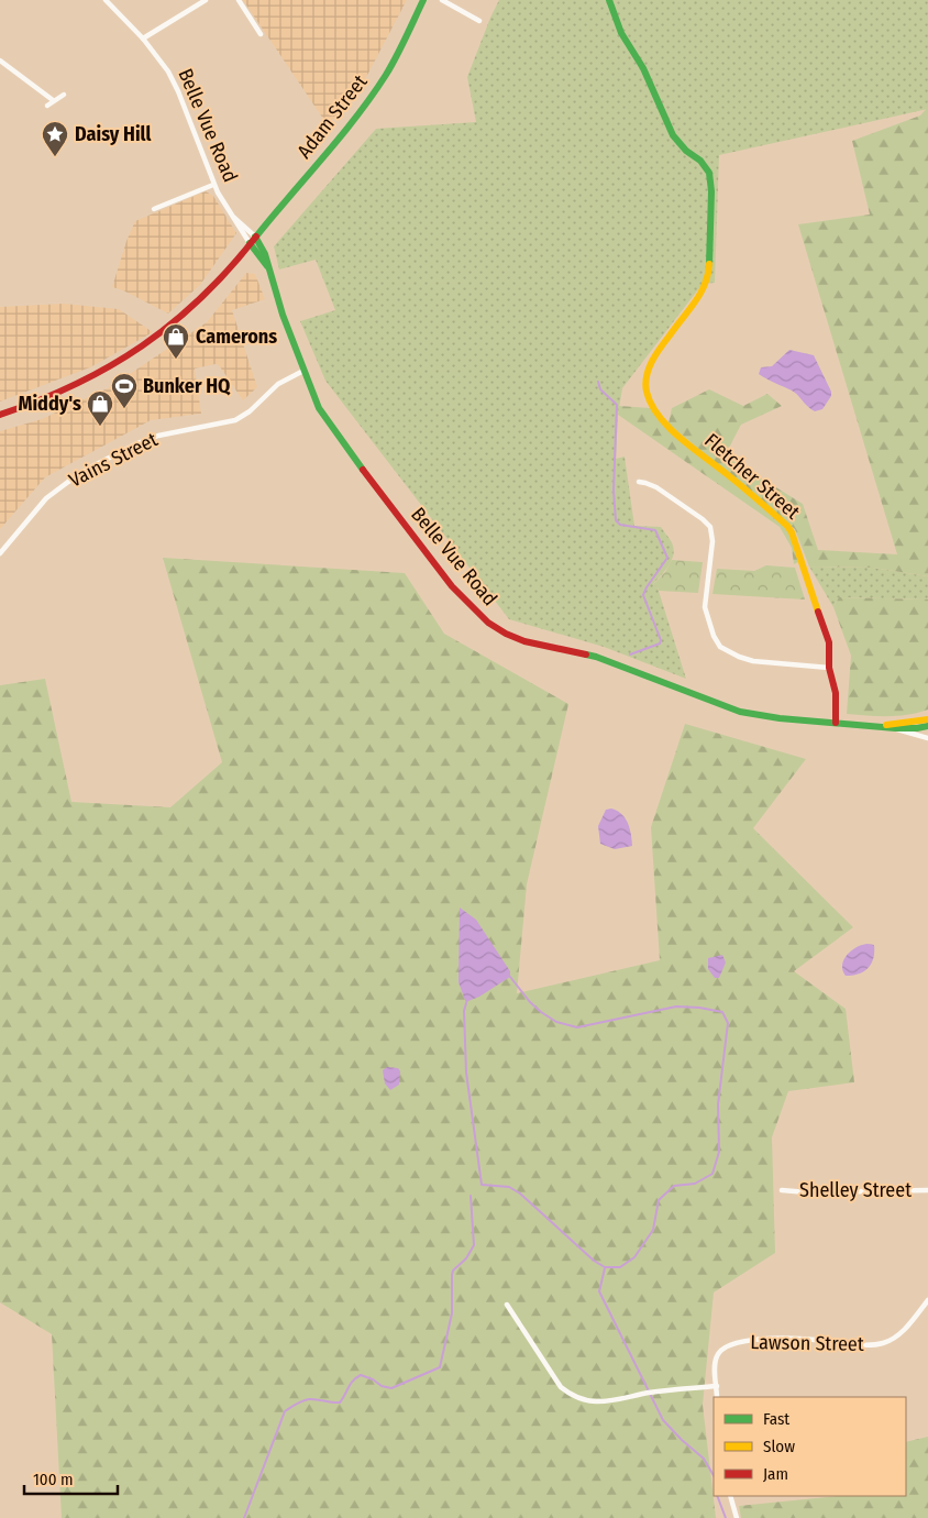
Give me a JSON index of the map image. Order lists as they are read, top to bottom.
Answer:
{
  "streets": {
    "street": [
      "Adam Street",
      "Belle Vue Road",
      "Vains Street",
      "Fletcher Street",
      "Shelley Street",
      "Lawson Street"
    ]
  },
  "crossings": [
    ["Adam Street", "Belle Vue Road"],
    ["Belle Vue Road", "Vains Street"],
    ["Belle Vue Road", "Fletcher Street"]
  ],
  "places": {
    "place": ["Daisy Hill"],
    "shop": ["Camerons", "Middy's"],
    "sports": ["Bunker HQ"]
  },
  "legend": ["Fast", "Slow", "Jam"],
  "scale_bar": "100 m"
}
